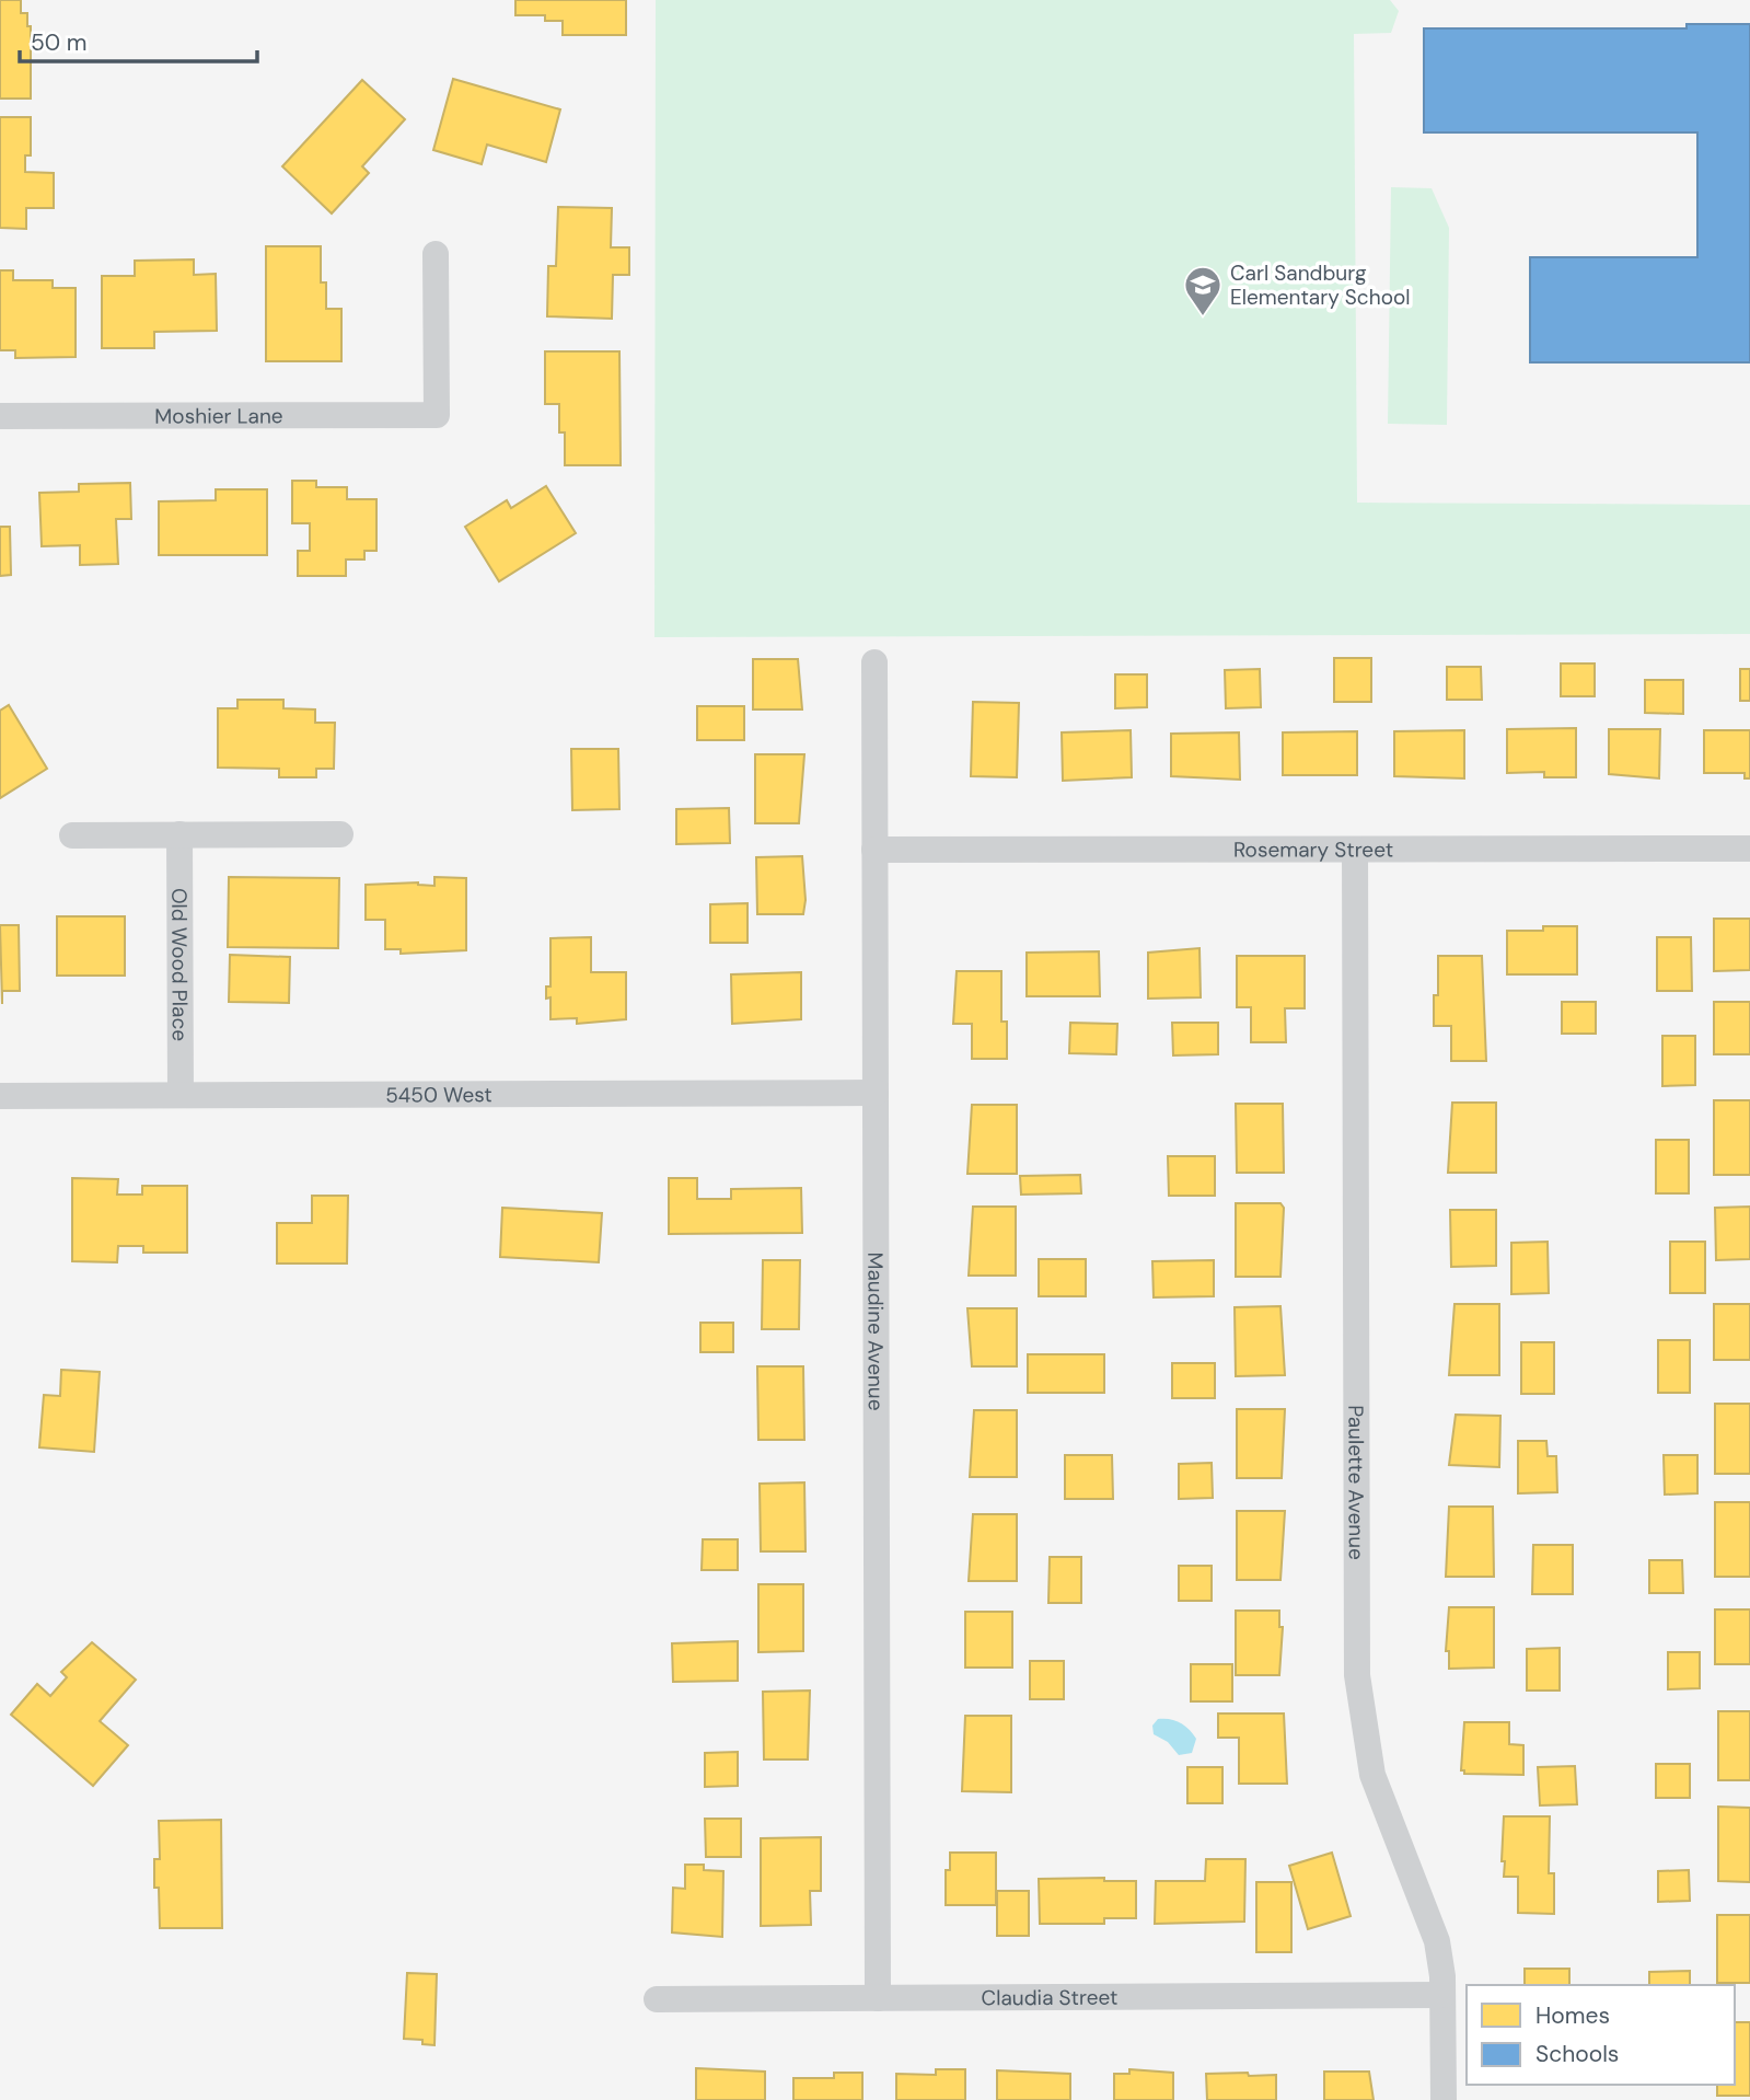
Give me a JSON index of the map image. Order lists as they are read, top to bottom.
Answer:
{
  "streets": {
    "street": [
      "Moshier Lane",
      "Rosemary Street",
      "Old Wood Place",
      "5450 West",
      "Maudine Avenue",
      "Paulette Avenue",
      "Claudia Street"
    ]
  },
  "crossings": [
    ["Rosemary Street", "Maudine Avenue"],
    ["Rosemary Street", "Paulette Avenue"],
    ["Old Wood Place", "5450 West"],
    ["5450 West", "Maudine Avenue"],
    ["Maudine Avenue", "Claudia Street"],
    ["Paulette Avenue", "Claudia Street"]
  ],
  "places": {
    "school or university": ["Carl Sandburg Elementary School"]
  },
  "legend": ["Homes", "Schools"],
  "scale_bar": "50 m"
}
